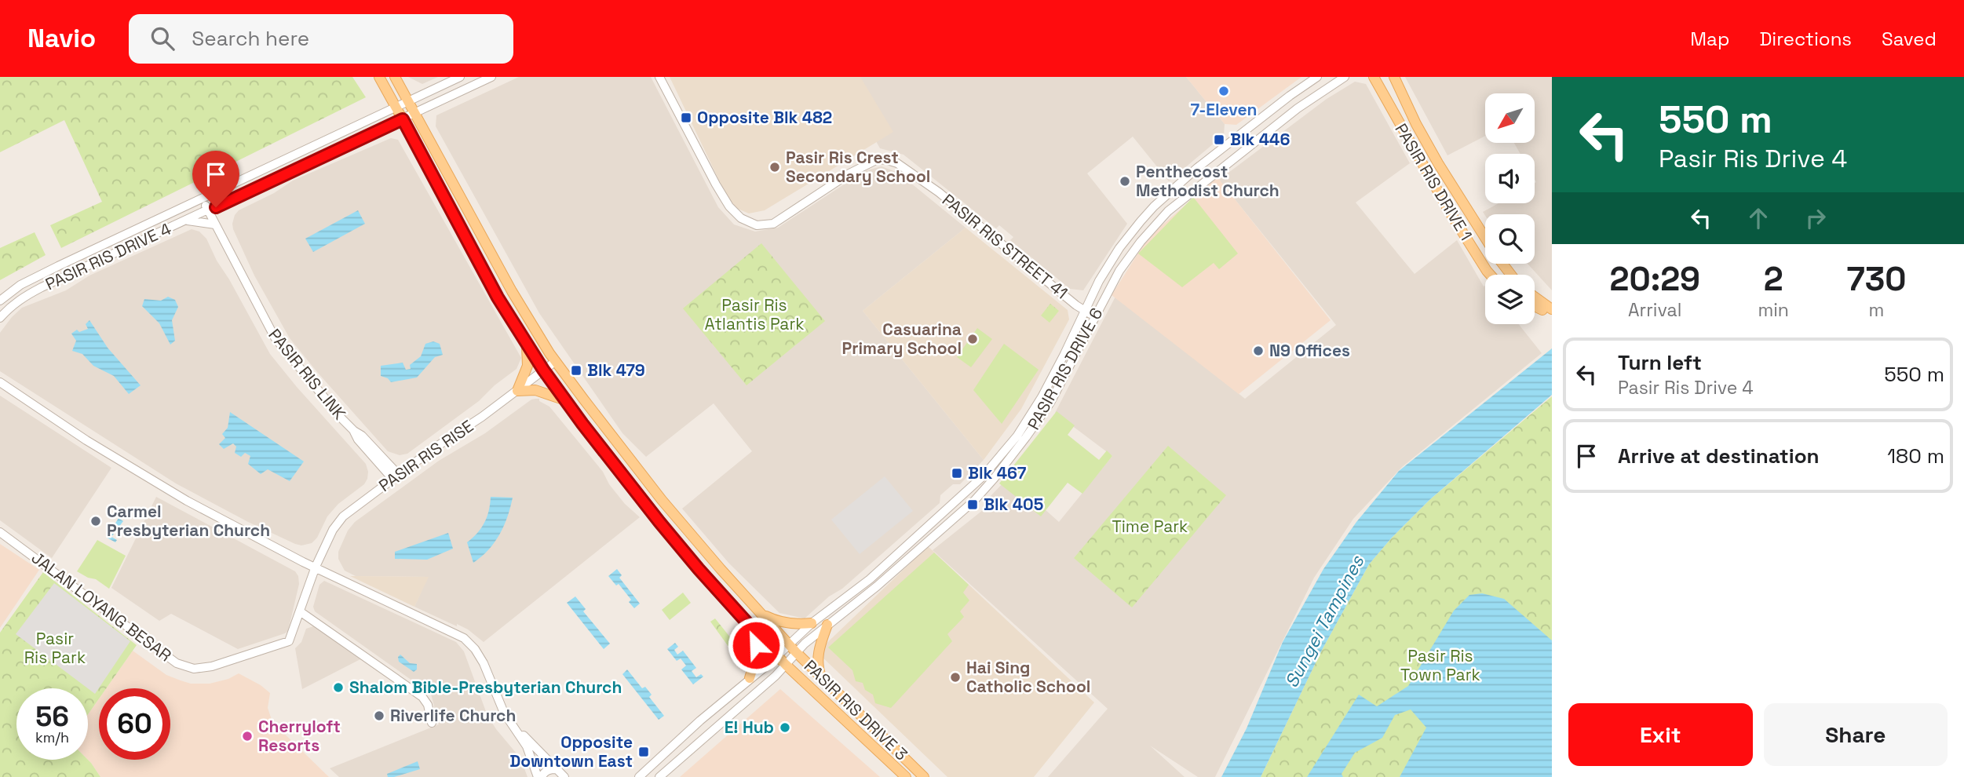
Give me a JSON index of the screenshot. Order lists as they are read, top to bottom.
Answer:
{
  "streets": {
    "main road": ["PASIR RIS DRIVE 1", "PASIR RIS DRIVE 3"],
    "street": [
      "PASIR RIS STREET 41",
      "PASIR RIS DRIVE 4",
      "PASIR RIS DRIVE 6",
      "PASIR RIS LINK",
      "PASIR RIS RISE",
      "JALAN LOYANG BESAR"
    ]
  },
  "crossings": [
    ["PASIR RIS STREET 41", "PASIR RIS DRIVE 6"],
    ["PASIR RIS DRIVE 4", "PASIR RIS LINK"],
    ["PASIR RIS DRIVE 4", "PASIR RIS DRIVE 3"],
    ["PASIR RIS DRIVE 6", "PASIR RIS DRIVE 3"],
    ["PASIR RIS LINK", "PASIR RIS RISE"],
    ["PASIR RIS RISE", "JALAN LOYANG BESAR"],
    ["PASIR RIS RISE", "PASIR RIS DRIVE 3"]
  ],
  "water": ["Sungei Tampines"],
  "parks": [
    "Pasir Ris Atlantis Park",
    "Time Park",
    "Pasir Ris Park",
    "Pasir Ris Town Park"
  ],
  "places": {
    "other": [
      "7-Eleven",
      "Pasir Ris Crest Secondary School",
      "Penthecost Methodist Church",
      "Casuarina Primary School",
      "N9 Offices",
      "Carmel Presbyterian Church",
      "Hai Sing Catholic School",
      "Shalom Bible-Presbyterian Church",
      "Riverlife Church",
      "E! Hub",
      "Cherryloft Resorts"
    ],
    "transit": [
      "Opposite Blk 482",
      "Blk 446",
      "Blk 479",
      "Blk 467",
      "Blk 405",
      "Opposite Downtown East"
    ]
  },
  "north": "bottom left",
  "page": {
    "header": "Navio",
    "search": "Search here",
    "nav": ["Map", "Directions", "Saved"],
    "turn": ["550 m", "Pasir Ris Drive 4"],
    "eta": [
      "20:29",
      "Arrival",
      "2",
      "min",
      "730",
      "m"
    ],
    "list": [
      {
        "name": "Turn left",
        "note": "Pasir Ris Drive 4",
        "value": "550 m"
      },
      {
        "name": "Arrive at destination",
        "value": "180 m"
      }
    ],
    "speed": "56 km/h",
    "limit": "60",
    "buttons": ["Exit", "Share"]
  }
}
